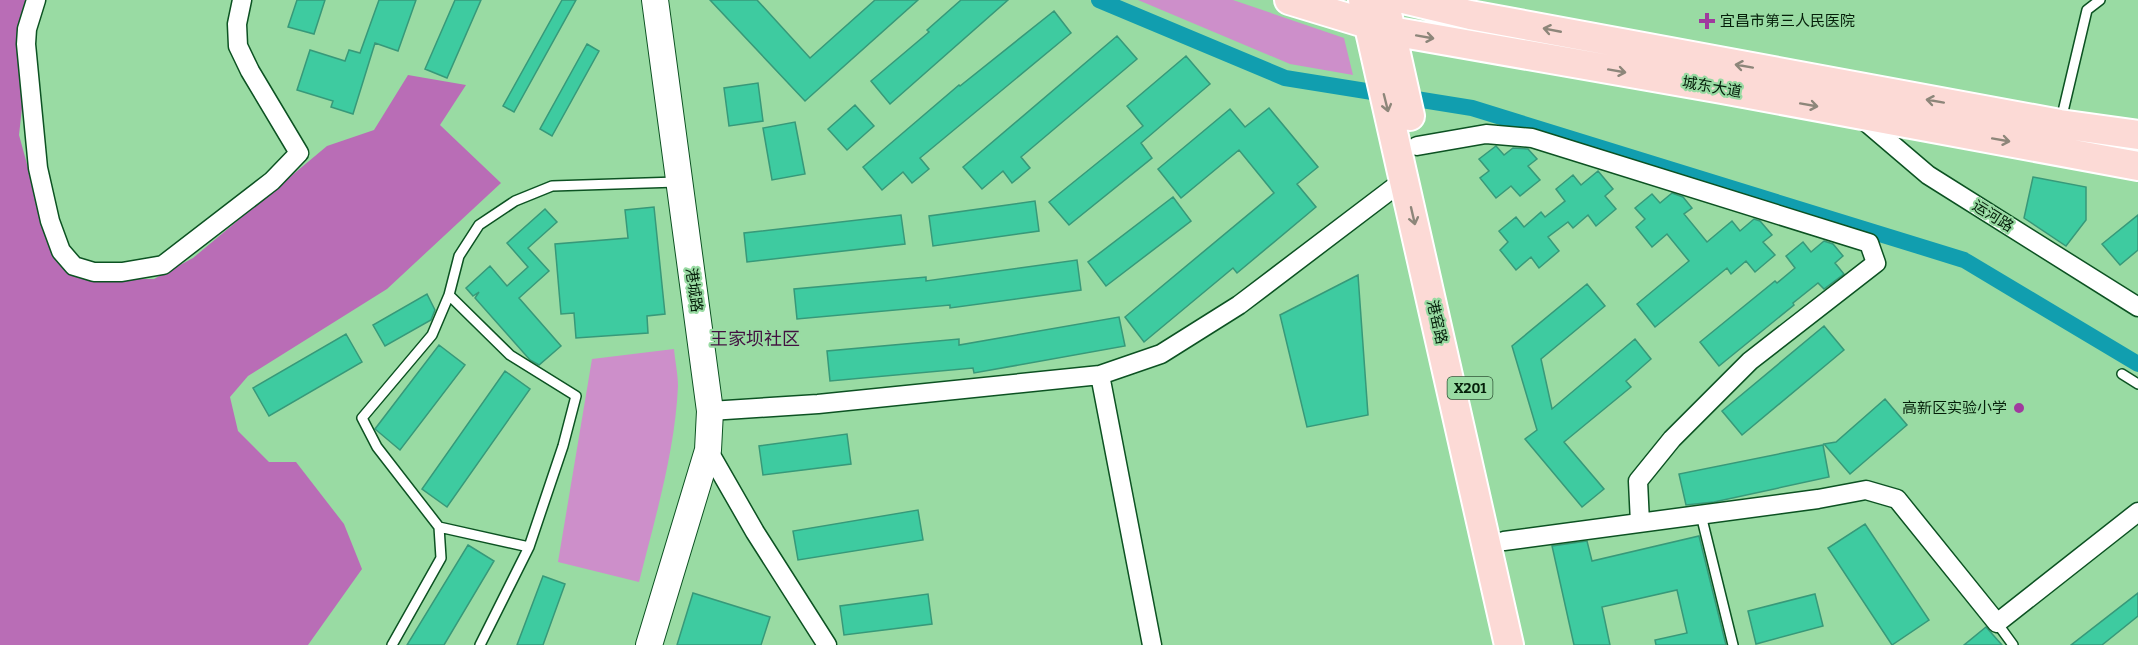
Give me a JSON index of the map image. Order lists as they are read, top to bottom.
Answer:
{
  "streets": {
    "main road": ["城东大道", "港窑路", "X201"],
    "street": ["运河路", "港城路"]
  },
  "crossings": [
    ["城东大道", "运河路"],
    ["城东大道", "港窑路"]
  ],
  "districts": ["王家坝社区"],
  "places": {
    "health": ["宜昌市第三人民医院"],
    "other": ["高新区实验小学"]
  }
}
